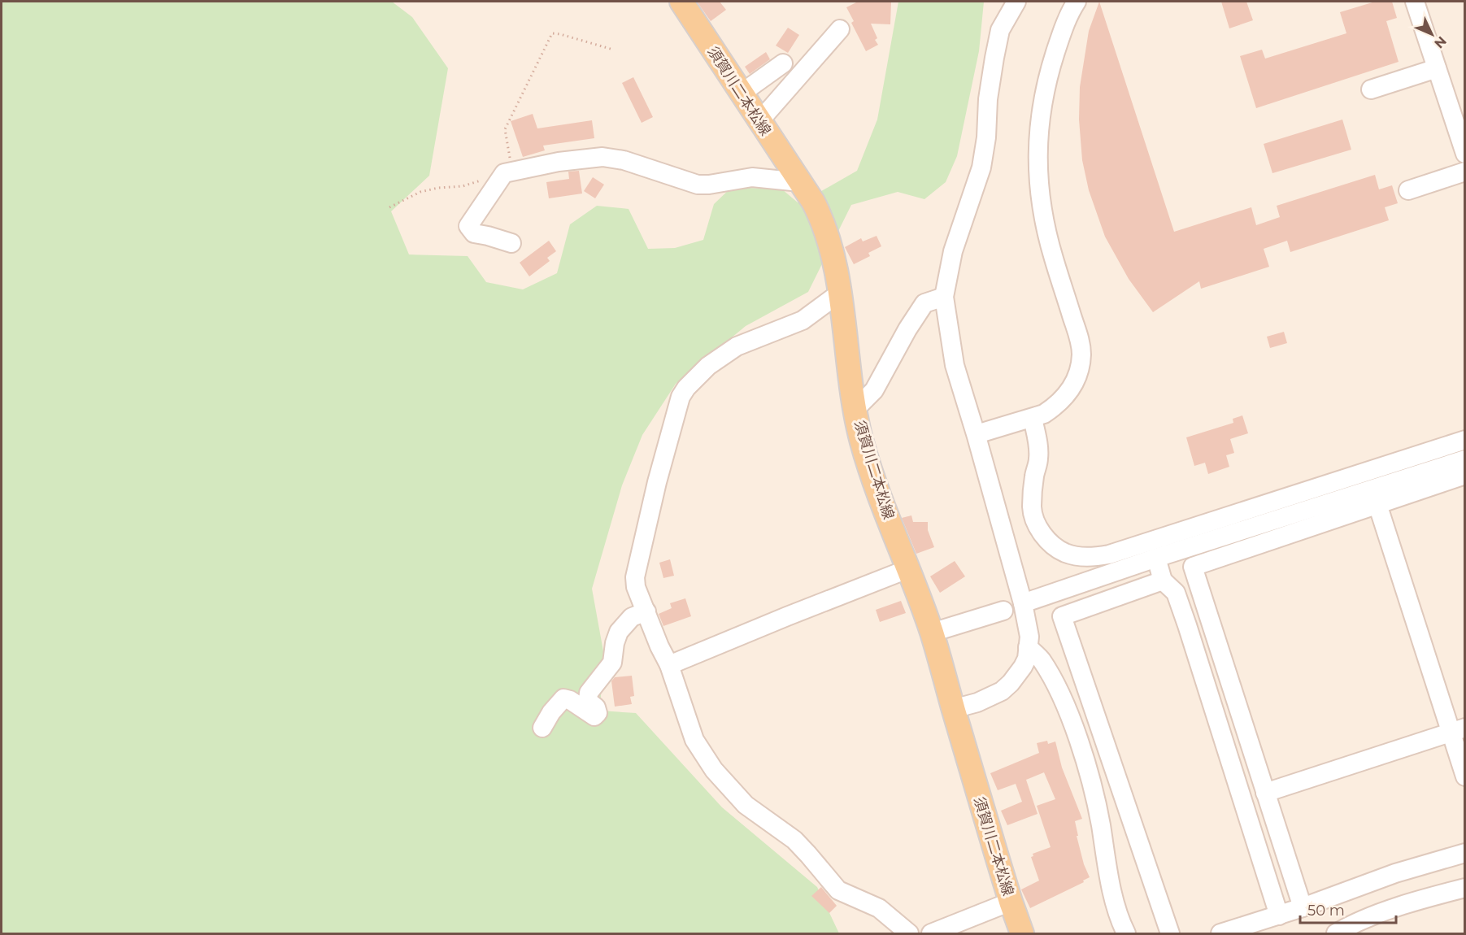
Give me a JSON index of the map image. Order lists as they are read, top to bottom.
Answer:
{
  "streets": {
    "main road": ["須賀川二本松線"]
  },
  "scale_bar": "50 m",
  "north": "bottom right"
}
